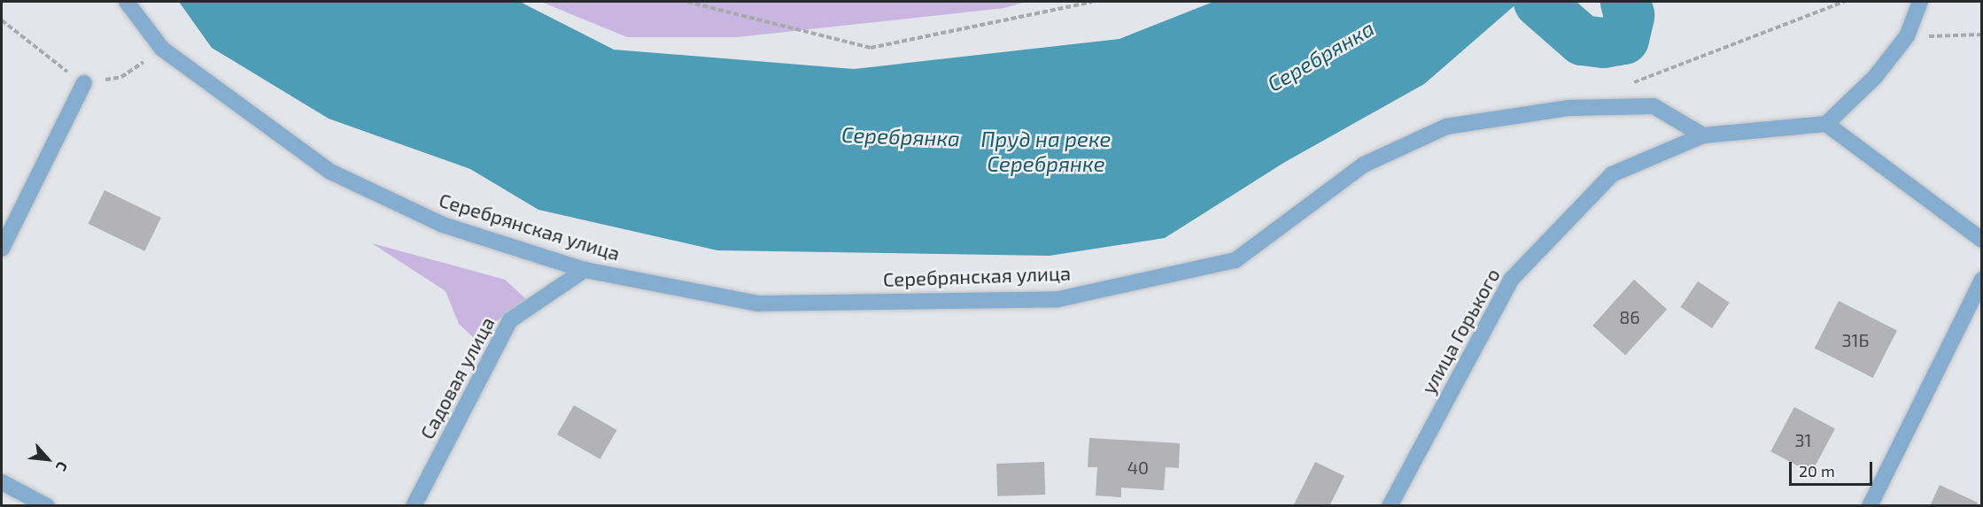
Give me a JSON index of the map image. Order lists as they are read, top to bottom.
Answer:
{
  "streets": {
    "street": ["Серебрянская улица", "улица Горького", "Садовая улица"]
  },
  "crossings": [
    ["Серебрянская улица", "улица Горького"],
    ["Серебрянская улица", "Садовая улица"]
  ],
  "water": ["Серебрянка", "Пруд на реке Серебрянке"],
  "house_numbers": [
    "86",
    "31Б",
    "31",
    "40"
  ],
  "scale_bar": "20 m",
  "north": "bottom right"
}
